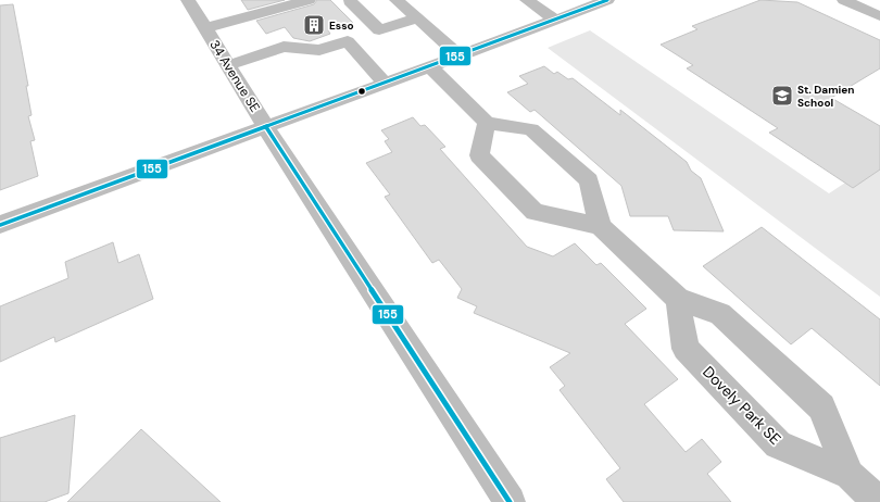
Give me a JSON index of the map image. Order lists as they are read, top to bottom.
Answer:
{
  "streets": {
    "street": ["34 Avenue SE", "Dovely Park SE"]
  },
  "places": {
    "building": ["Esso"],
    "school or university": ["St. Damien School"]
  },
  "lines": ["transit line 155"]
}
